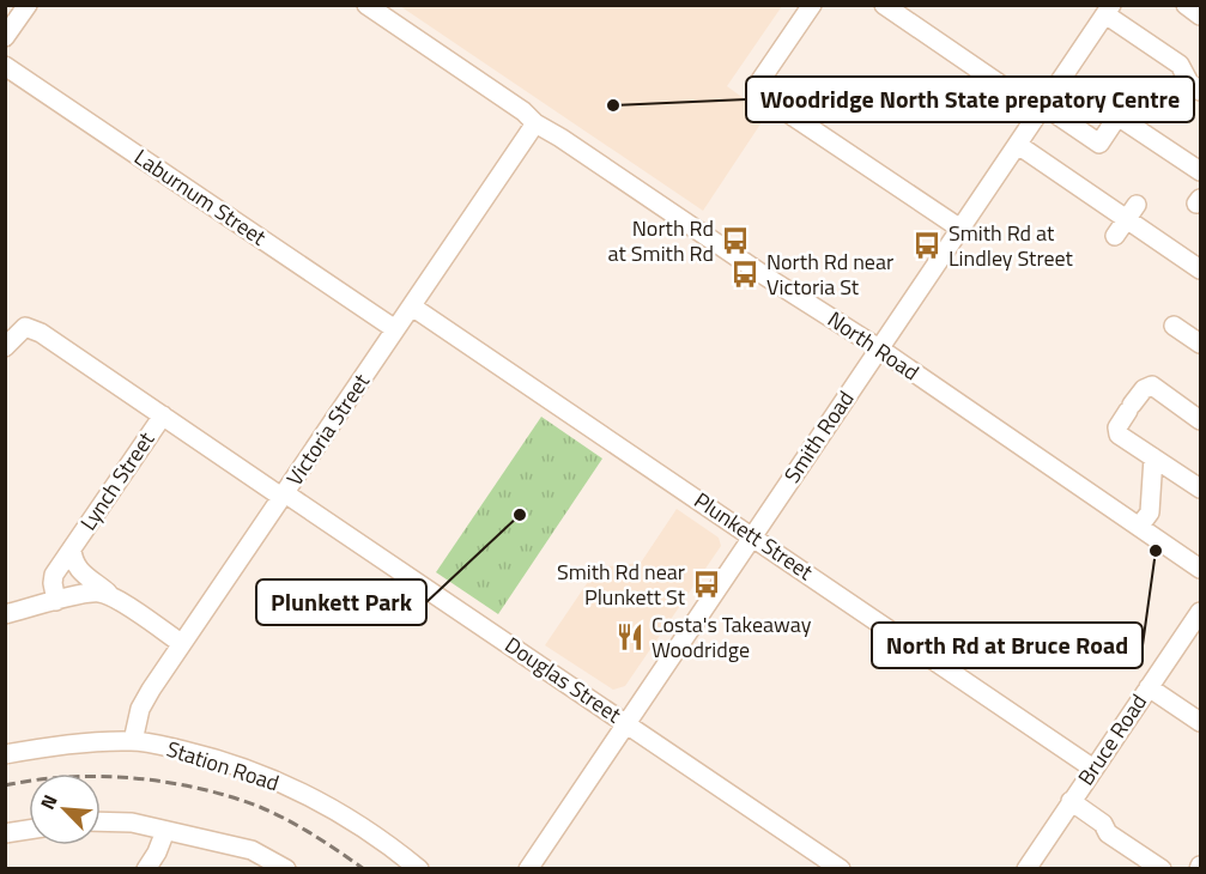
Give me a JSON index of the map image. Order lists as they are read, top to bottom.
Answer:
{
  "streets": {
    "street": [
      "Laburnum Street",
      "North Road",
      "Victoria Street",
      "Smith Road",
      "Lynch Street",
      "Plunkett Street",
      "Douglas Street",
      "Bruce Road",
      "Station Road"
    ]
  },
  "crossings": [
    ["Laburnum Street", "Victoria Street"],
    ["North Road", "Victoria Street"],
    ["North Road", "Smith Road"],
    ["Victoria Street", "Lynch Street"],
    ["Victoria Street", "Plunkett Street"],
    ["Victoria Street", "Douglas Street"],
    ["Victoria Street", "Station Road"],
    ["Smith Road", "Plunkett Street"],
    ["Smith Road", "Douglas Street"],
    ["Lynch Street", "Douglas Street"],
    ["Plunkett Street", "Bruce Road"]
  ],
  "places": {
    "other": ["Woodridge North State prepatory Centre", "Plunkett Park", "North Rd at Bruce Road"],
    "bus stop": [
      "North Rd at Smith Rd",
      "Smith Rd at Lindley Street",
      "North Rd near Victoria St",
      "Smith Rd near Plunkett St"
    ],
    "restaurant": ["Costa's Takeaway Woodridge"]
  },
  "north": "top left"
}
